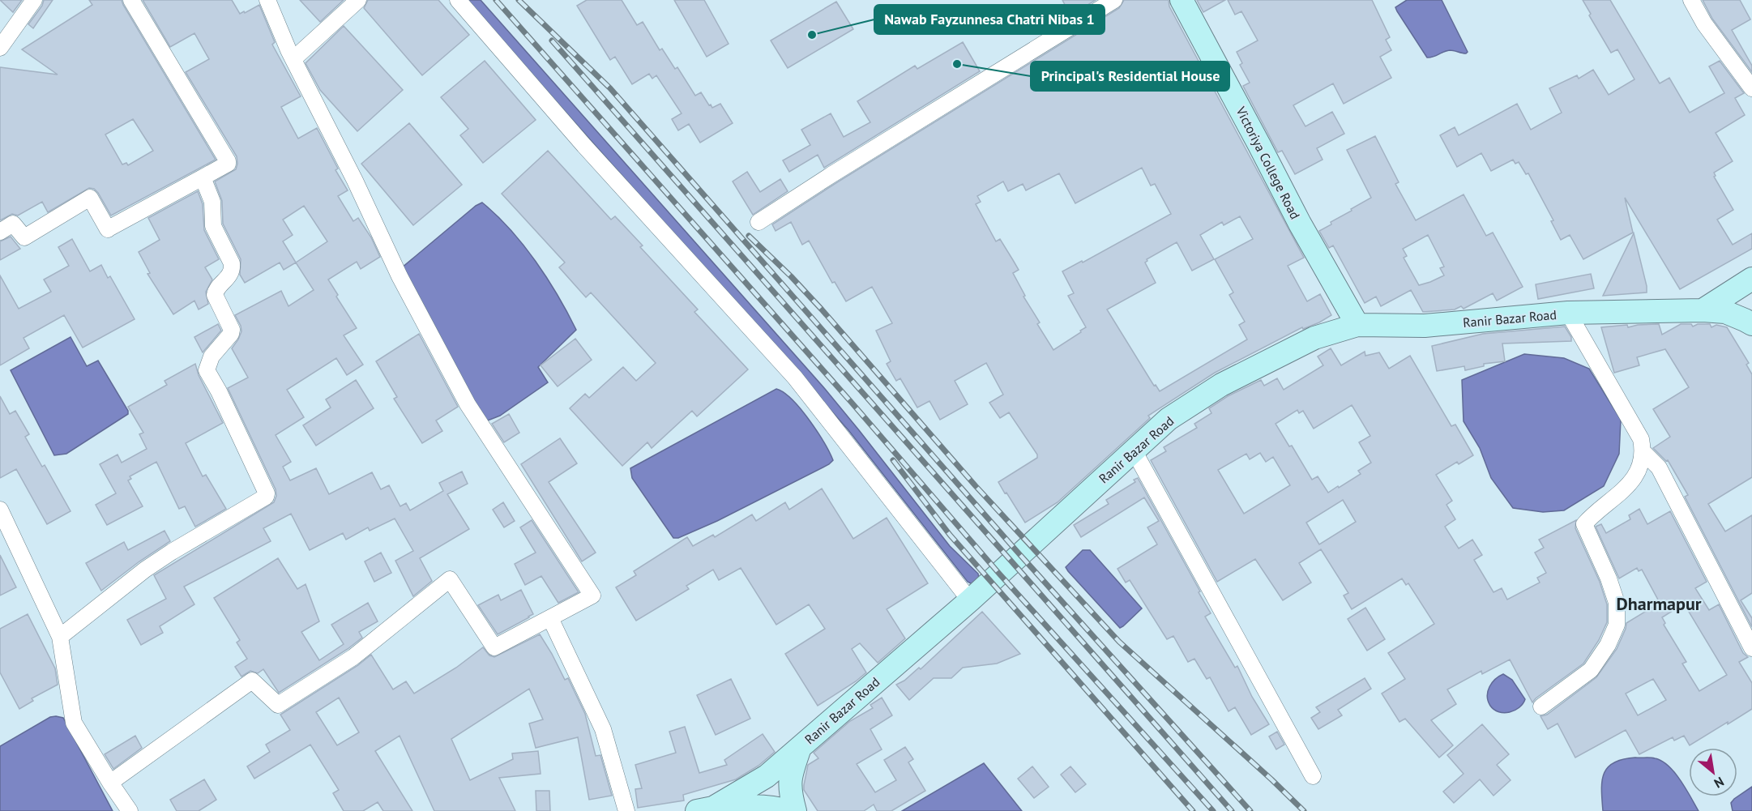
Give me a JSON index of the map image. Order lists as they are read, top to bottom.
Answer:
{
  "streets": {
    "main road": ["Victoriya College Road", "Ranir Bazar Road"]
  },
  "crossings": [
    ["Victoriya College Road", "Ranir Bazar Road"]
  ],
  "districts": ["Dharmapur"],
  "places": ["Nawab Fayzunnesa Chatri Nibas 1", "Principal's Residential House"],
  "north": "bottom right"
}
